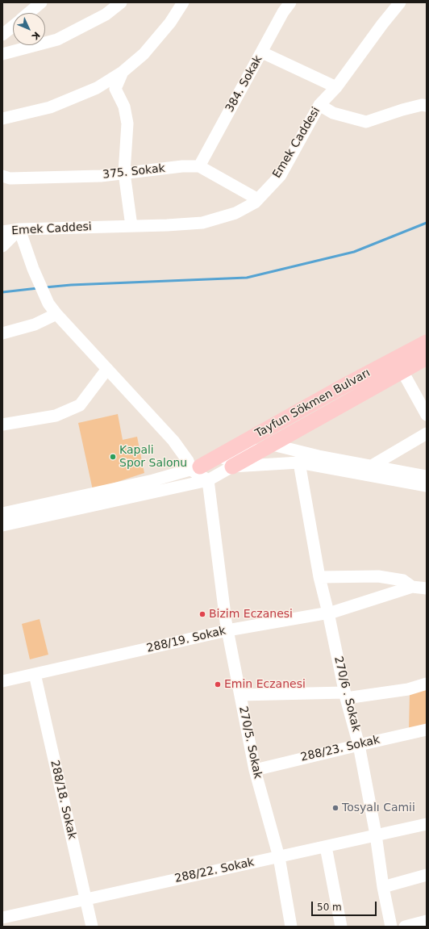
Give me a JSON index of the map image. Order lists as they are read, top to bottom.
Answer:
{
  "streets": {
    "main road": ["Tayfun Sökmen Bulvarı"],
    "street": [
      "384. Sokak",
      "Emek Caddesi",
      "375. Sokak",
      "288/19. Sokak",
      "270/6 . Sokak",
      "270/5. Sokak",
      "288/23. Sokak",
      "288/18. Sokak",
      "288/22. Sokak"
    ]
  },
  "crossings": [
    ["384. Sokak", "375. Sokak"],
    ["Emek Caddesi", "375. Sokak"],
    ["288/19. Sokak", "270/6 . Sokak"],
    ["288/19. Sokak", "270/5. Sokak"],
    ["288/19. Sokak", "288/18. Sokak"],
    ["270/6 . Sokak", "288/23. Sokak"],
    ["270/6 . Sokak", "288/22. Sokak"],
    ["270/5. Sokak", "288/23. Sokak"],
    ["270/5. Sokak", "288/22. Sokak"],
    ["288/18. Sokak", "288/22. Sokak"]
  ],
  "places": [
    "Kapali Spor Salonu",
    "Bizim Eczanesi",
    "Emin Eczanesi",
    "Tosyalı Camii"
  ],
  "scale_bar": "50 m",
  "north": "bottom right"
}
